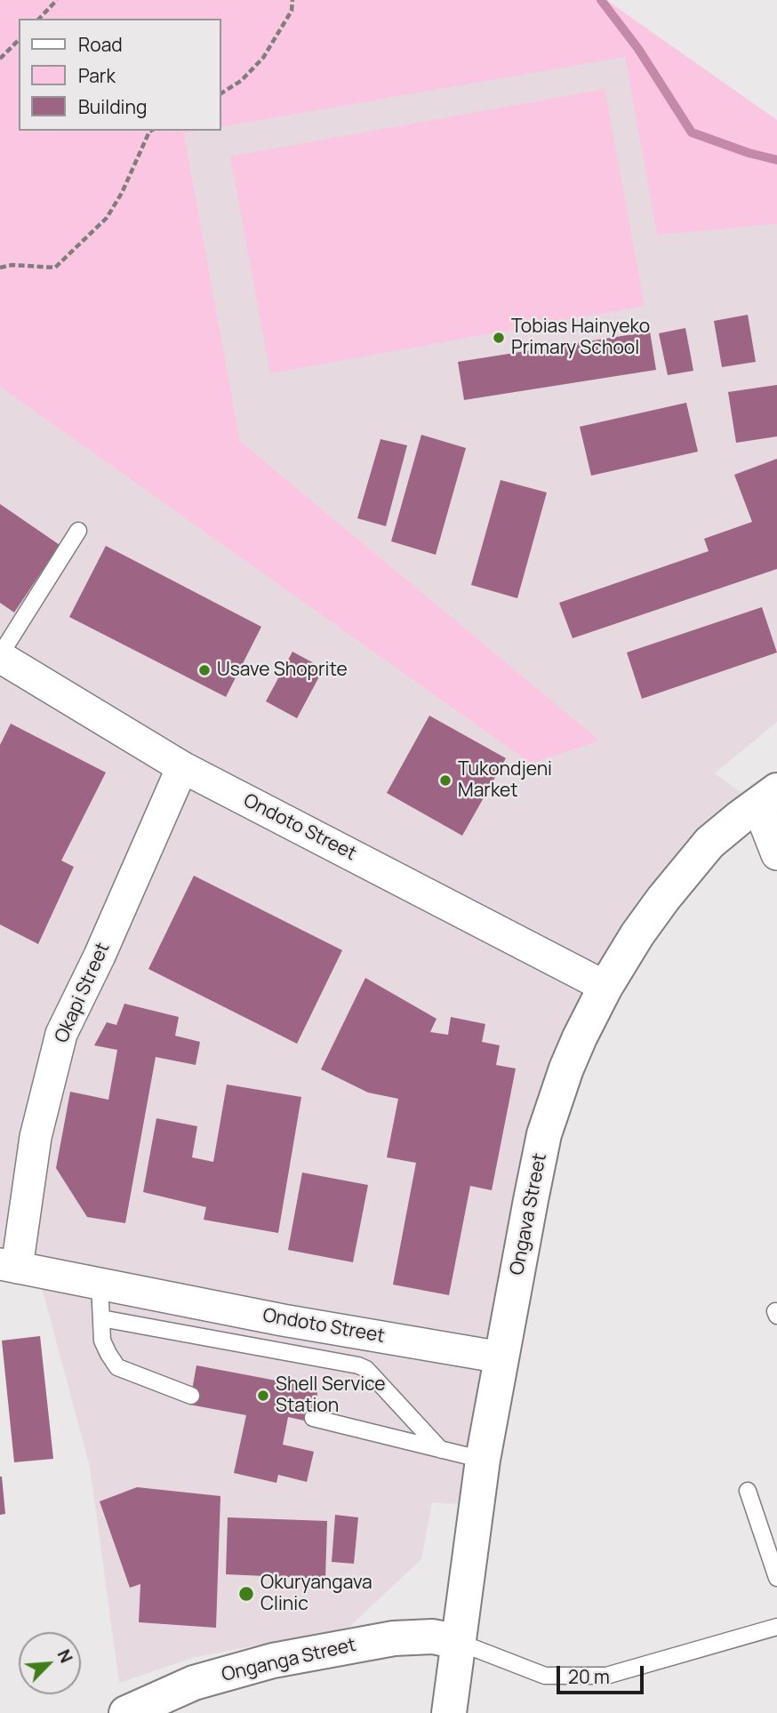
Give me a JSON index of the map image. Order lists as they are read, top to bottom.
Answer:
{
  "streets": {
    "street": [
      "Ondoto Street",
      "Okapi Street",
      "Ongava Street",
      "Onganga Street"
    ]
  },
  "crossings": [
    ["Ondoto Street", "Okapi Street"],
    ["Ondoto Street", "Ongava Street"],
    ["Ongava Street", "Onganga Street"]
  ],
  "places": [
    "Tobias Hainyeko Primary School",
    "Usave Shoprite",
    "Tukondjeni Market",
    "Shell Service Station",
    "Okuryangava Clinic"
  ],
  "legend": ["Road", "Park", "Building"],
  "scale_bar": "20 m",
  "north": "top right"
}
